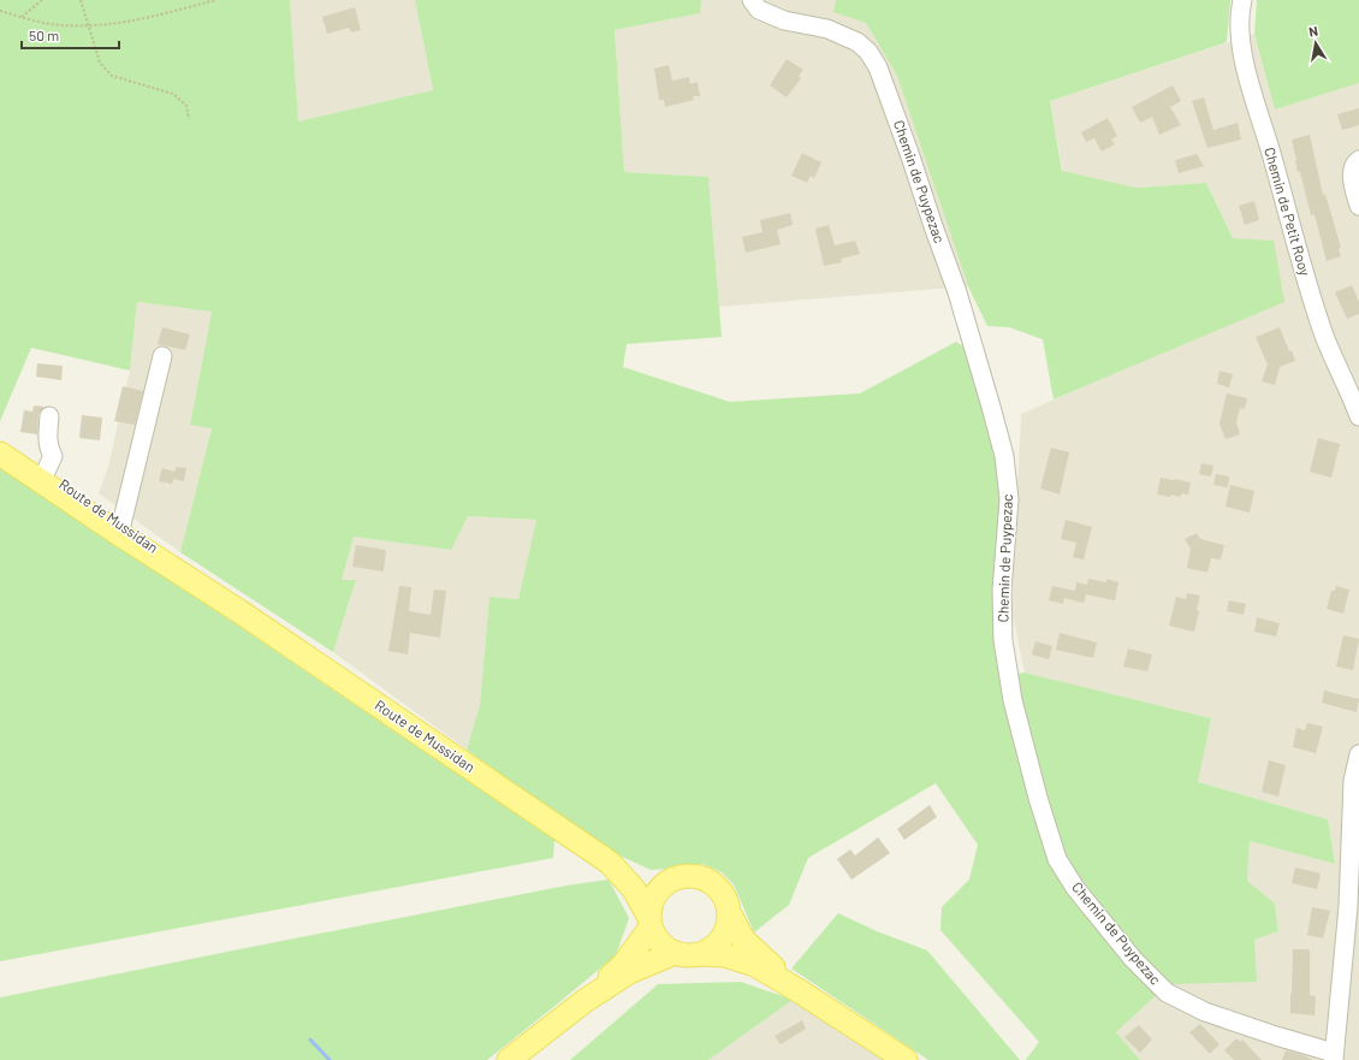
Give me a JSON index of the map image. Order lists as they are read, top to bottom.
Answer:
{
  "streets": {
    "main road": ["Route de Mussidan"],
    "street": ["Chemin de Puypezac", "Chemin de Petit Rooy"]
  },
  "scale_bar": "50 m",
  "north": "top"
}
